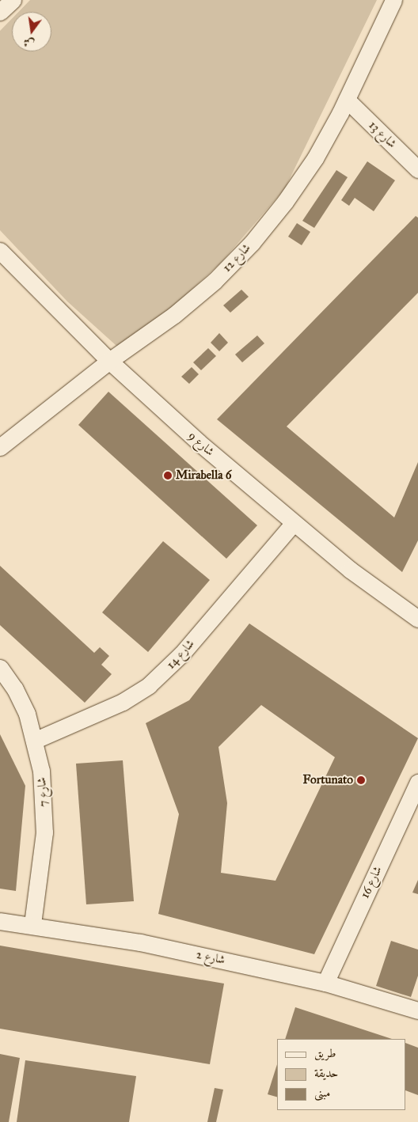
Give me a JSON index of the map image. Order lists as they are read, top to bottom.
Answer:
{
  "streets": {
    "street": [
      "شارع 13",
      "شارع 12",
      "شارع 9",
      "شارع 14",
      "شارع 7",
      "شارع 16",
      "شارع 2"
    ]
  },
  "crossings": [
    ["شارع 13", "شارع 12"],
    ["شارع 12", "شارع 9"],
    ["شارع 9", "شارع 14"],
    ["شارع 14", "شارع 7"],
    ["شارع 7", "شارع 2"],
    ["شارع 16", "شارع 2"]
  ],
  "places": ["Mirabella 6", "Fortunato"],
  "legend": ["طريق", "حديقة", "مبنى"],
  "north": "bottom"
}
